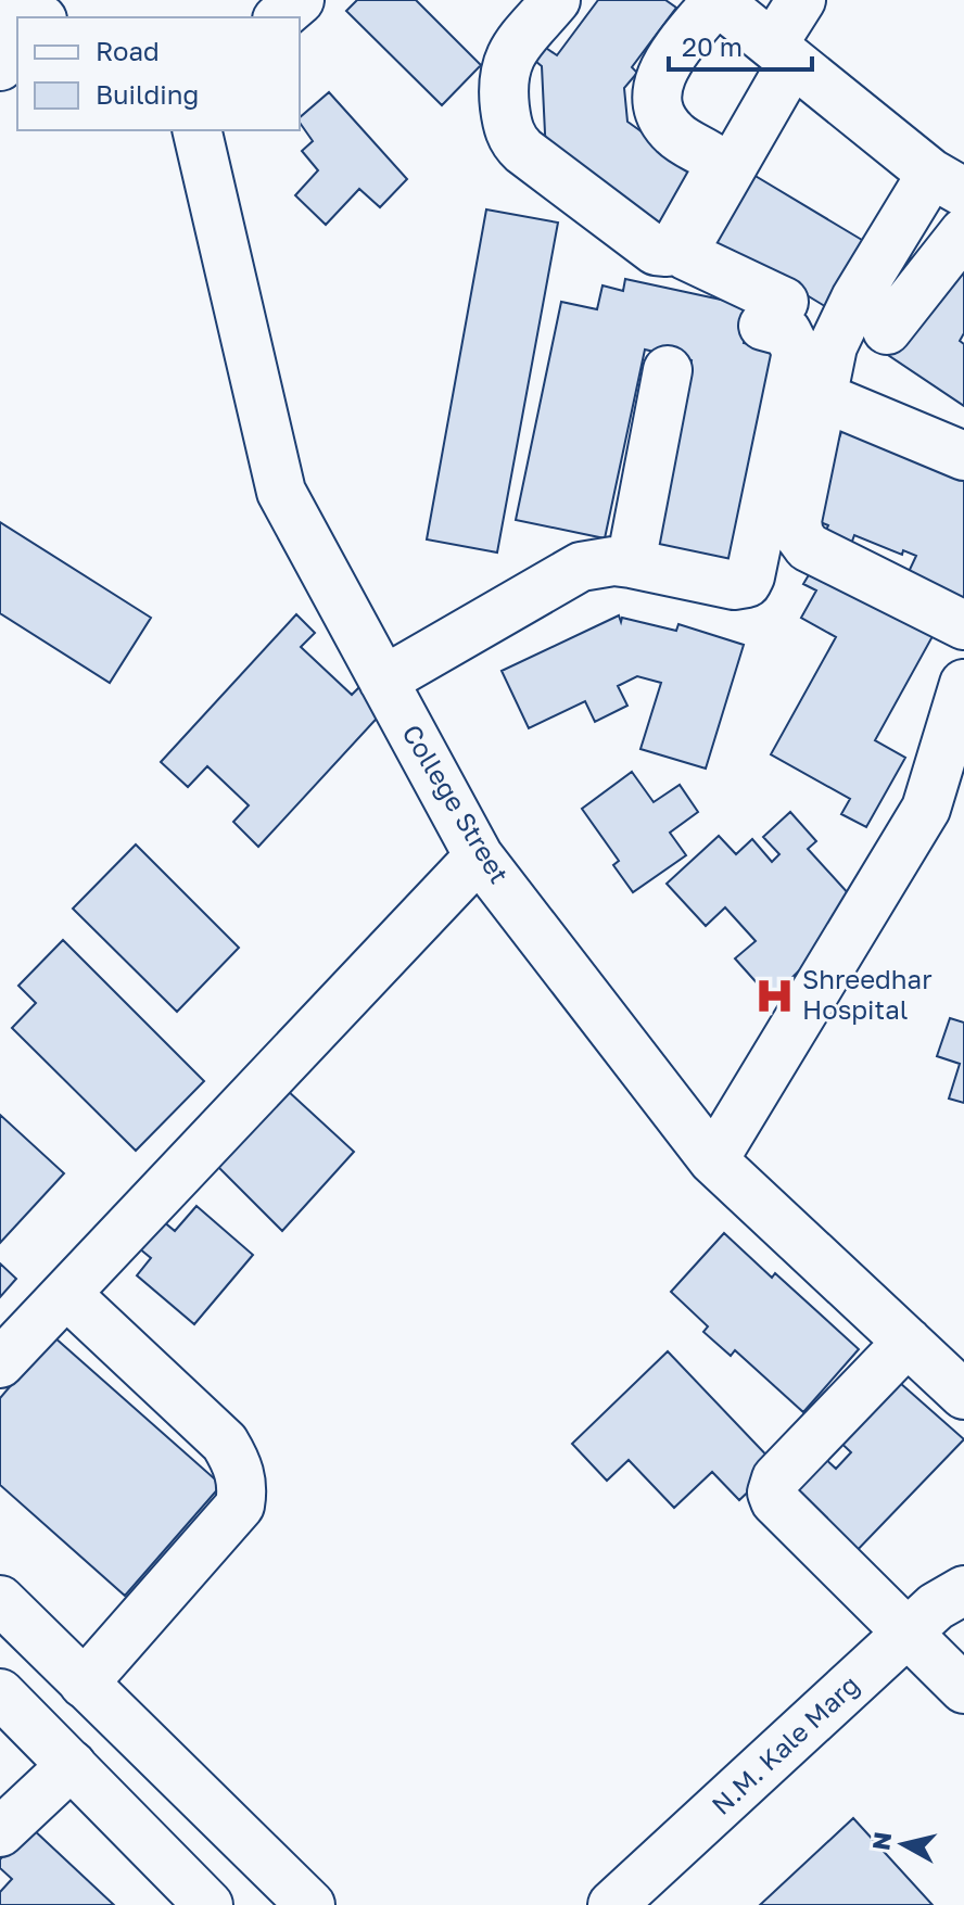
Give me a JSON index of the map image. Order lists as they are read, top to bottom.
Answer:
{
  "streets": {
    "street": ["College Street", "N.M. Kale Marg"]
  },
  "places": {
    "hospital": ["Shreedhar Hospital"]
  },
  "legend": ["Road", "Building"],
  "scale_bar": "20 m",
  "north": "left"
}
